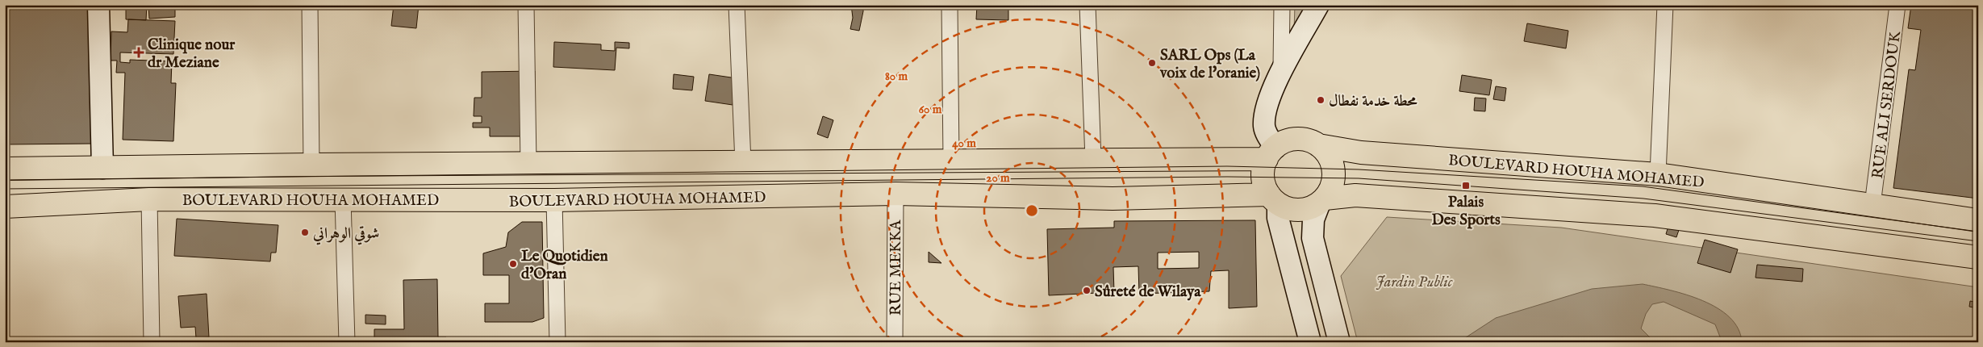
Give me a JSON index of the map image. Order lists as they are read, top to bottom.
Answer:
{
  "streets": {
    "main road": ["BOULEVARD HOUHA MOHAMED"],
    "street": ["RUE ALI SERDOUK", "RUE MEKKA"]
  },
  "crossings": [
    ["RUE ALI SERDOUK", "BOULEVARD HOUHA MOHAMED"],
    ["BOULEVARD HOUHA MOHAMED", "RUE MEKKA"]
  ],
  "parks": ["Jardin Public"],
  "places": {
    "health": ["Clinique nour dr Meziane"],
    "other": [
      "SARL Ops (La voix de l'oranie)",
      "محطة خدمة نفطال",
      "شوقي الوهراني",
      "Le Quotidien d'Oran",
      "Sûreté de Wilaya"
    ],
    "transit": ["Palais Des Sports"]
  },
  "rings": [
    "80 m",
    "60 m",
    "40 m",
    "20 m"
  ]
}
